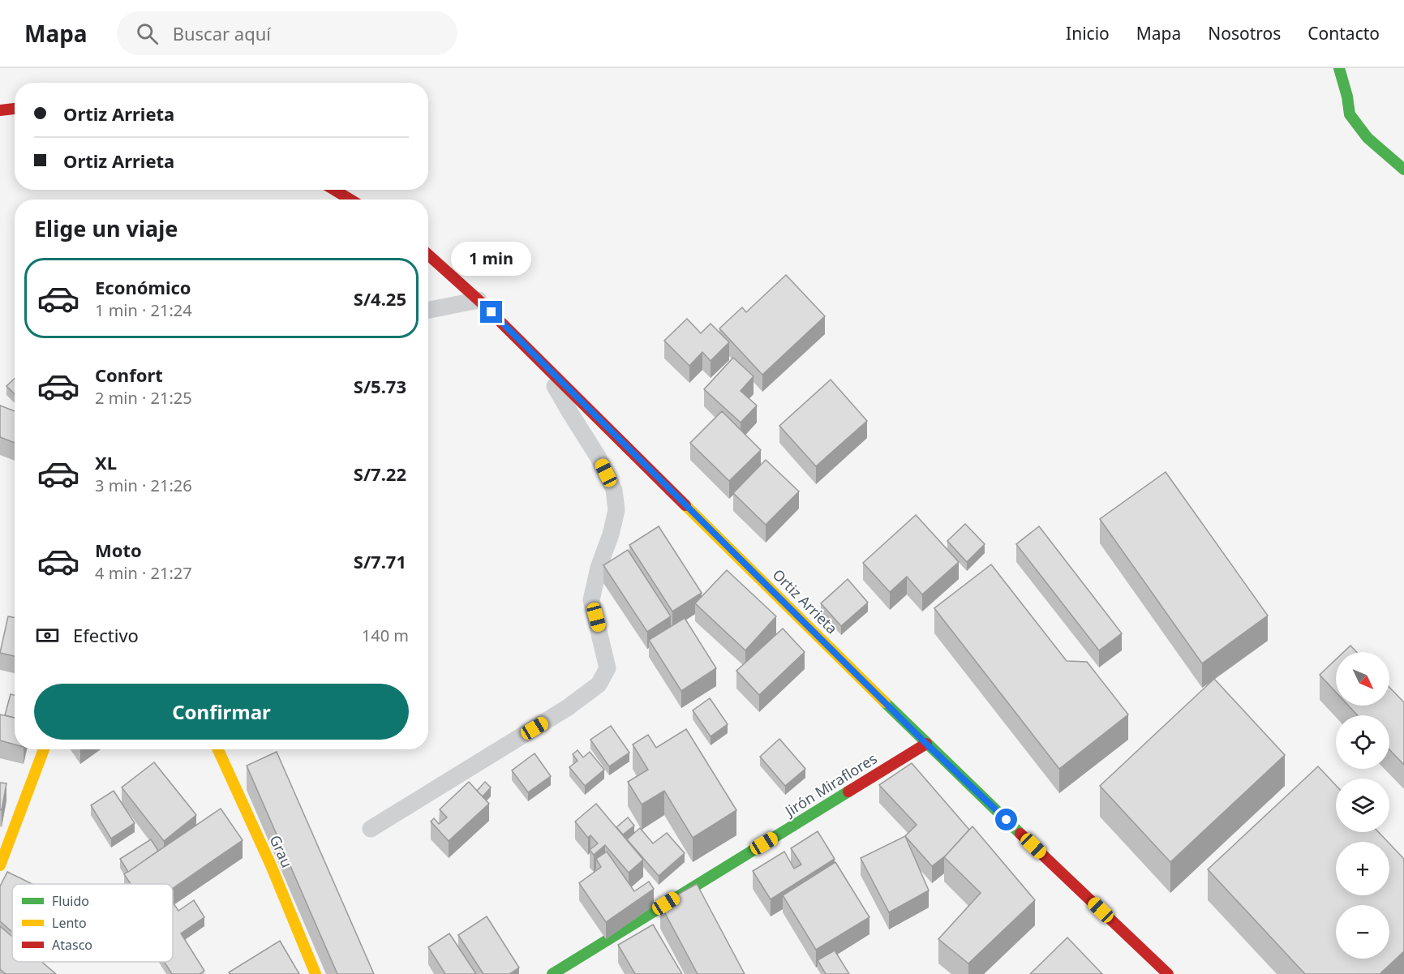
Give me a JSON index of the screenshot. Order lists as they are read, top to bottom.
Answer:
{
  "streets": {
    "street": ["Ortiz Arrieta", "Jirón Miraflores", "Grau"]
  },
  "crossings": [
    ["Ortiz Arrieta", "Jirón Miraflores"]
  ],
  "legend": ["Fluido", "Lento", "Atasco"],
  "north": "bottom right",
  "page": {
    "header": "Mapa",
    "search": "Buscar aquí",
    "nav": [
      "Inicio",
      "Mapa",
      "Nosotros",
      "Contacto"
    ],
    "banner": ["Ortiz Arrieta", "Ortiz Arrieta"],
    "heading": "Elige un viaje",
    "bubble": "1 min",
    "list": [
      {
        "name": "Económico",
        "note": "1 min · 21:24",
        "value": "S/4.25"
      },
      {
        "name": "Confort",
        "note": "2 min · 21:25",
        "value": "S/5.73"
      },
      {
        "name": "XL",
        "note": "3 min · 21:26",
        "value": "S/7.22"
      },
      {
        "name": "Moto",
        "note": "4 min · 21:27",
        "value": "S/7.71"
      }
    ],
    "pay": ["Efectivo", "140 m"],
    "map_buttons": ["+", "−"],
    "buttons": "Confirmar"
  }
}
